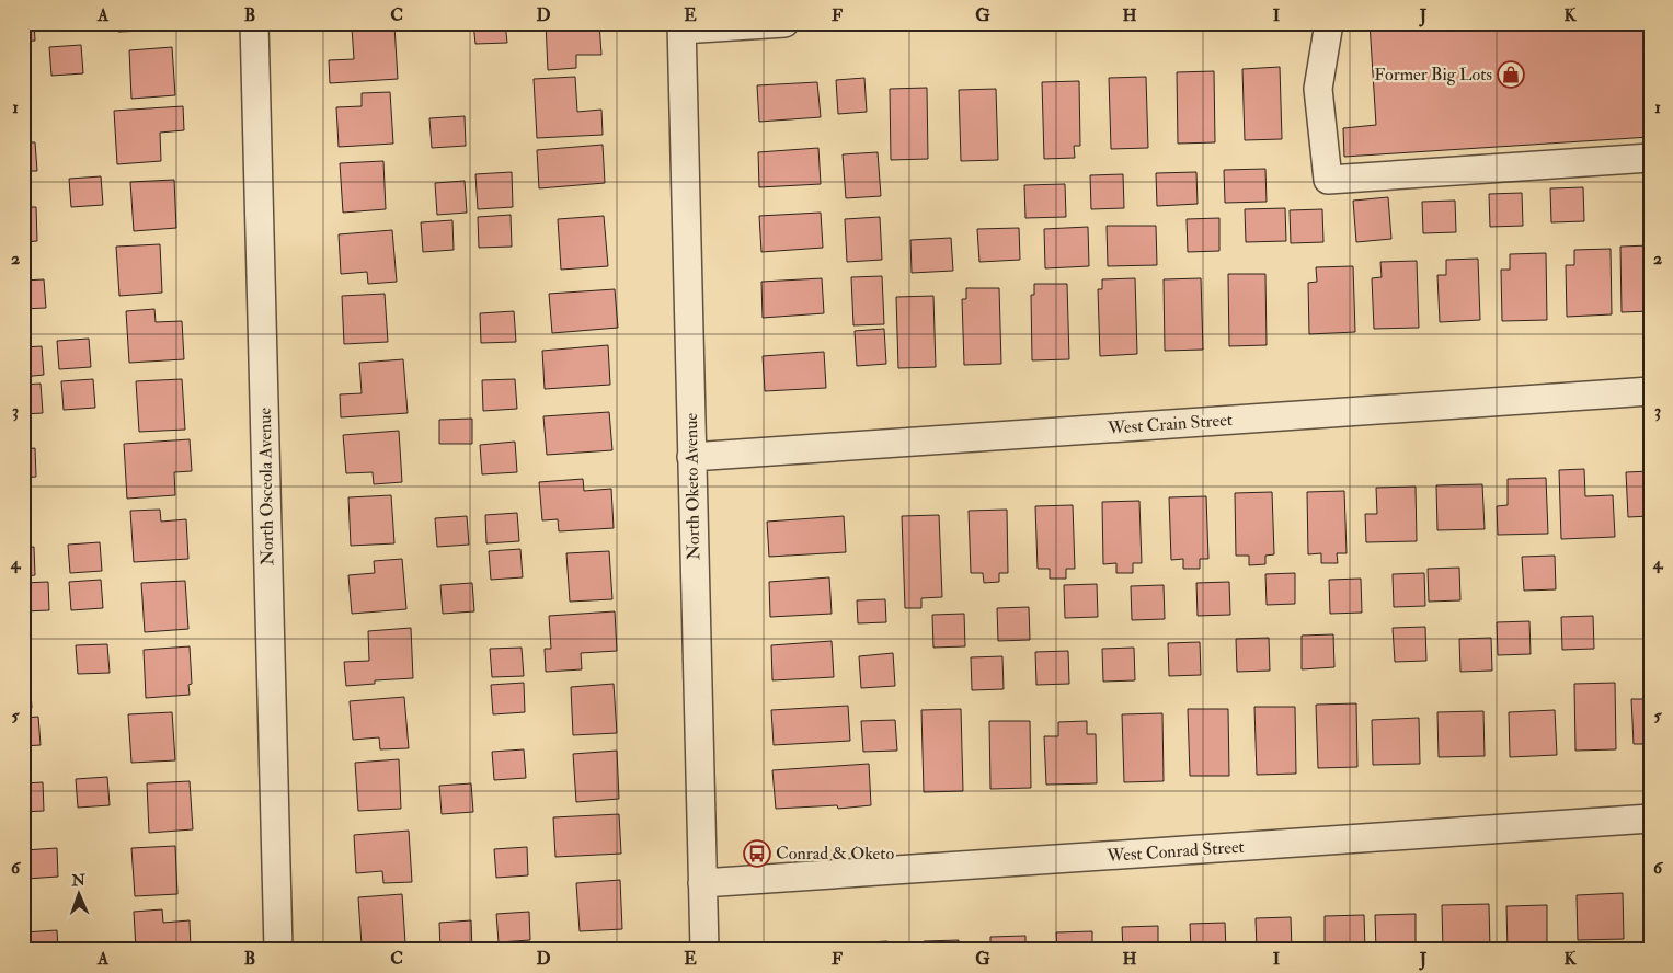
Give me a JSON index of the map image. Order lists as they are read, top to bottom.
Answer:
{
  "streets": {
    "street": [
      "West Crain Street",
      "North Osceola Avenue",
      "North Oketo Avenue",
      "West Conrad Street"
    ]
  },
  "crossings": [
    ["West Crain Street", "North Oketo Avenue"],
    ["North Oketo Avenue", "West Conrad Street"]
  ],
  "places": {
    "shop": ["Former Big Lots"],
    "bus stop": ["Conrad & Oketo"]
  },
  "north": "top",
  "grid": {
    "columns": [
      "A",
      "B",
      "C",
      "D",
      "E",
      "F",
      "G",
      "H",
      "I",
      "J",
      "K"
    ],
    "rows": [
      "1",
      "2",
      "3",
      "4",
      "5",
      "6"
    ]
  }
}
